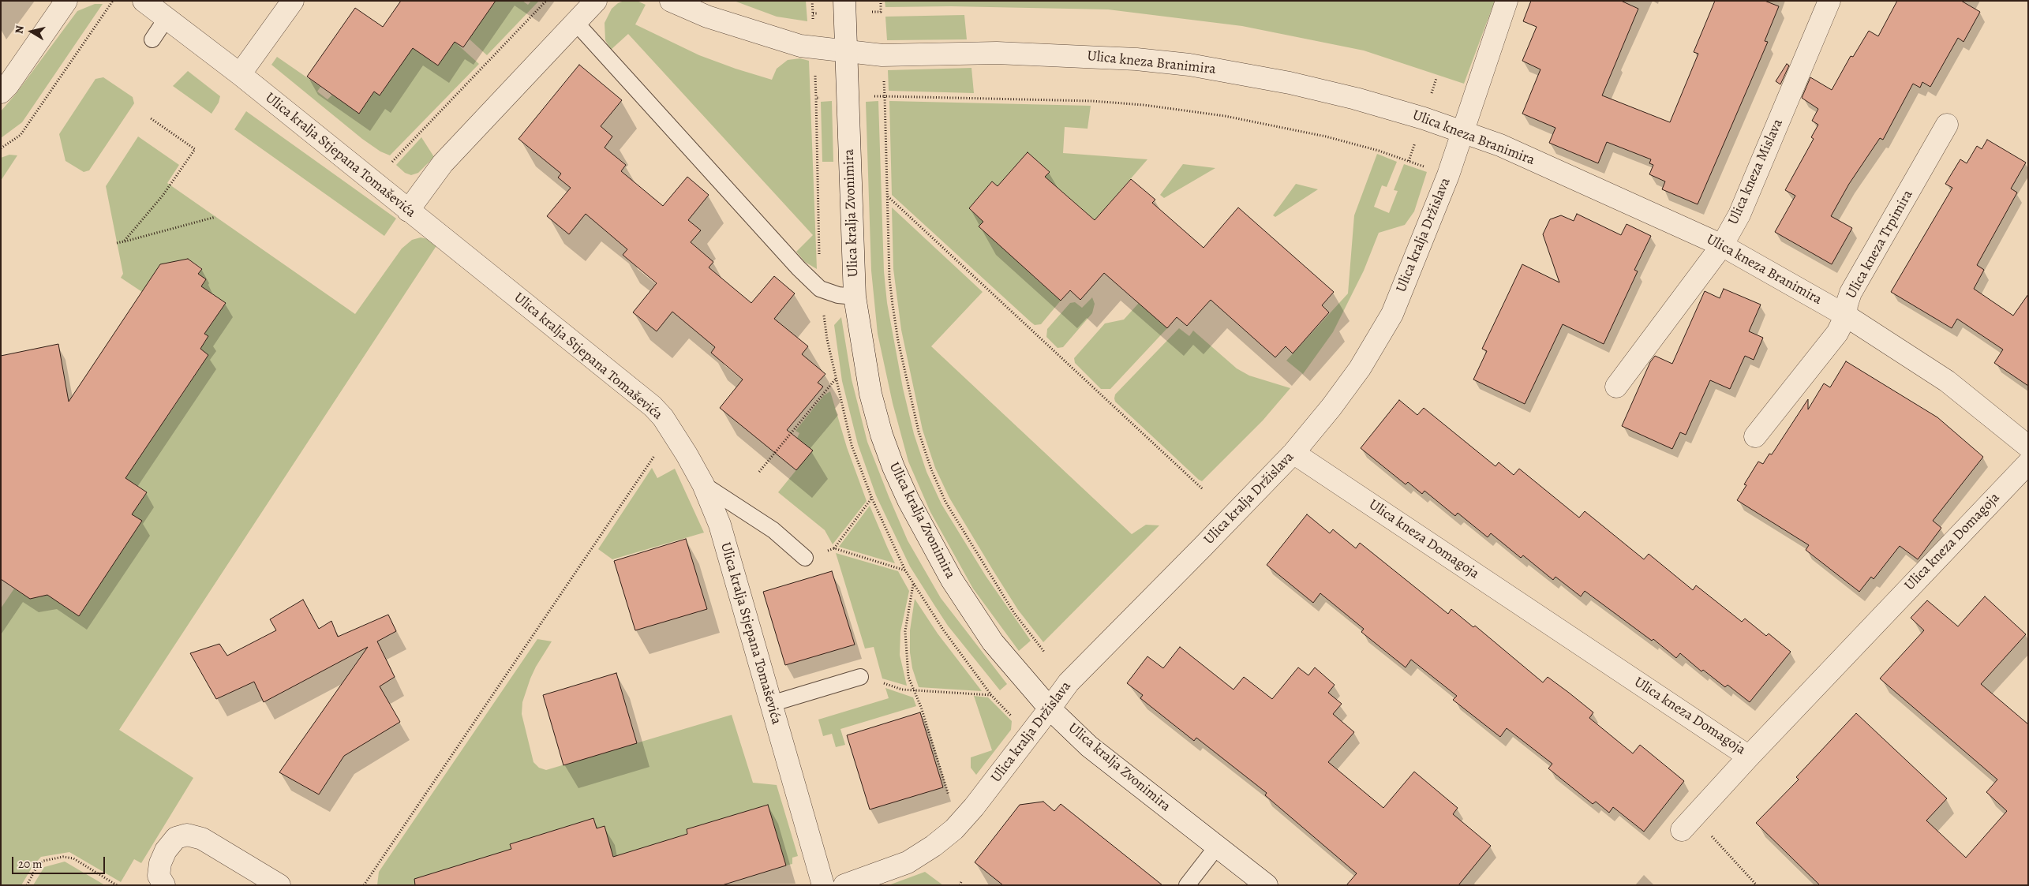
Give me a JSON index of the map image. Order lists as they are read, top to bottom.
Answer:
{
  "streets": {
    "street": [
      "Ulica kneza Branimira",
      "Ulica kralja Stjepana Tomaševića",
      "Ulica kneza Mislava",
      "Ulica kralja Zvonimira",
      "Ulica kralja Držislava",
      "Ulica kneza Trpimira",
      "Ulica kneza Domagoja"
    ]
  },
  "crossings": [
    ["Ulica kneza Branimira", "Ulica kneza Mislava"],
    ["Ulica kneza Branimira", "Ulica kralja Zvonimira"],
    ["Ulica kneza Branimira", "Ulica kralja Držislava"],
    ["Ulica kneza Branimira", "Ulica kneza Trpimira"],
    ["Ulica kralja Zvonimira", "Ulica kralja Držislava"],
    ["Ulica kralja Držislava", "Ulica kneza Domagoja"]
  ],
  "scale_bar": "20 m",
  "north": "left"
}
